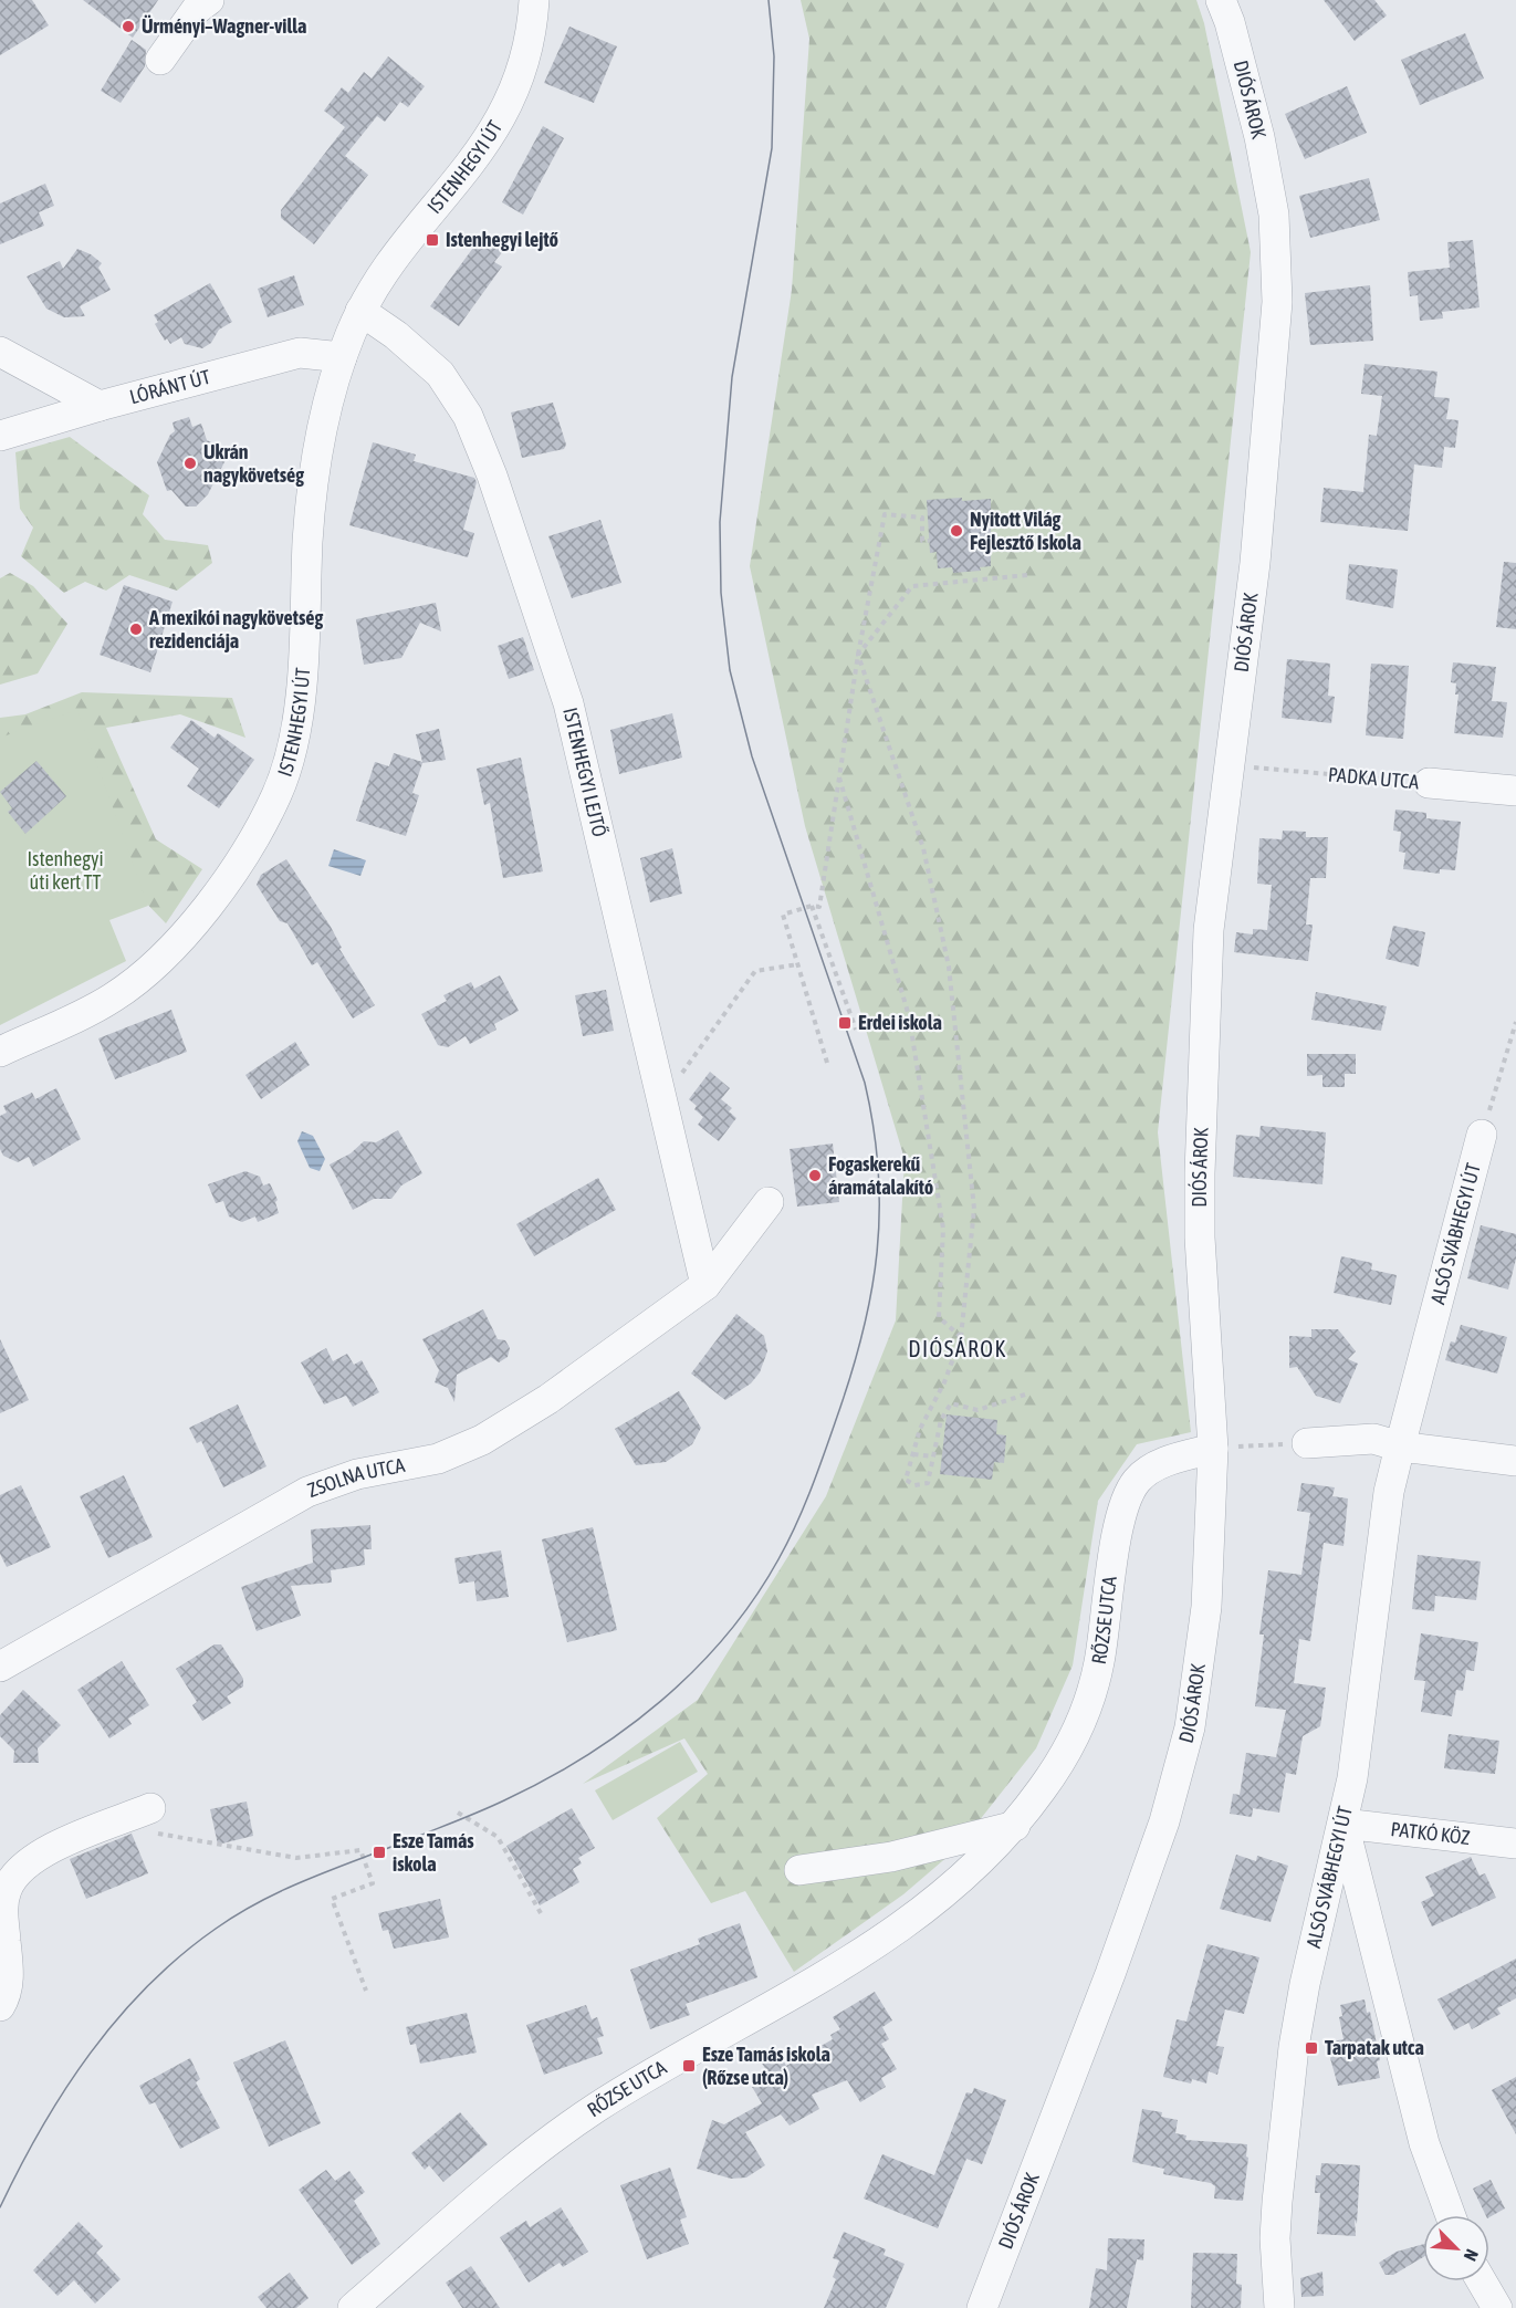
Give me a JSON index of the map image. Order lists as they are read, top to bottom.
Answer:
{
  "streets": {
    "street": [
      "DIÓS ÁROK",
      "ISTENHEGYI ÚT",
      "LÓRÁNT ÚT",
      "ISTENHEGYI LEJTŐ",
      "PADKA UTCA",
      "ALSÓ SVÁBHEGYI ÚT",
      "ZSOLNA UTCA",
      "RŐZSE UTCA",
      "PATKÓ KÖZ"
    ]
  },
  "crossings": [
    ["DIÓS ÁROK", "PADKA UTCA"],
    ["DIÓS ÁROK", "RŐZSE UTCA"],
    ["ISTENHEGYI ÚT", "LÓRÁNT ÚT"],
    ["ISTENHEGYI ÚT", "ISTENHEGYI LEJTŐ"],
    ["ISTENHEGYI LEJTŐ", "ZSOLNA UTCA"],
    ["ALSÓ SVÁBHEGYI ÚT", "PATKÓ KÖZ"]
  ],
  "districts": ["DIÓSÁROK"],
  "parks": ["Istenhegyi úti kert TT"],
  "places": {
    "other": [
      "Ürményi–Wagner-villa",
      "Ukrán nagykövetség",
      "Nyitott Világ Fejlesztő Iskola",
      "A mexikói nagykövetség rezidenciája",
      "Fogaskerekű áramátalakító"
    ],
    "transit": [
      "Istenhegyi lejtő",
      "Erdei iskola",
      "Esze Tamás iskola",
      "Tarpatak utca",
      "Esze Tamás iskola (Rőzse utca)"
    ]
  },
  "north": "bottom right"
}
